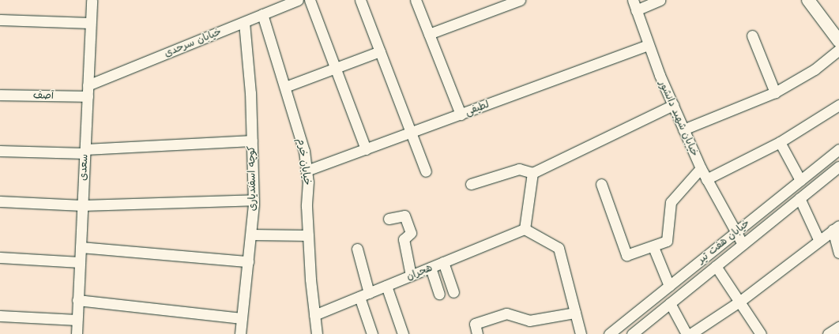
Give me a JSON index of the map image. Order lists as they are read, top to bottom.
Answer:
{
  "streets": {
    "street": [
      "خیابان سرحدی",
      "آصف",
      "لطیفی",
      "خیابان شهید دانشور",
      "خیابان خرم",
      "سعدی",
      "کوچه اسفندیاری",
      "خیابان هفت تیر",
      "هجران"
    ]
  },
  "crossings": [
    ["خیابان سرحدی", "خیابان خرم"],
    ["خیابان سرحدی", "سعدی"],
    ["خیابان سرحدی", "کوچه اسفندیاری"],
    ["آصف", "سعدی"],
    ["لطیفی", "خیابان شهید دانشور"],
    ["لطیفی", "خیابان خرم"],
    ["خیابان شهید دانشور", "خیابان هفت تیر"],
    ["خیابان خرم", "هجران"]
  ]
}
